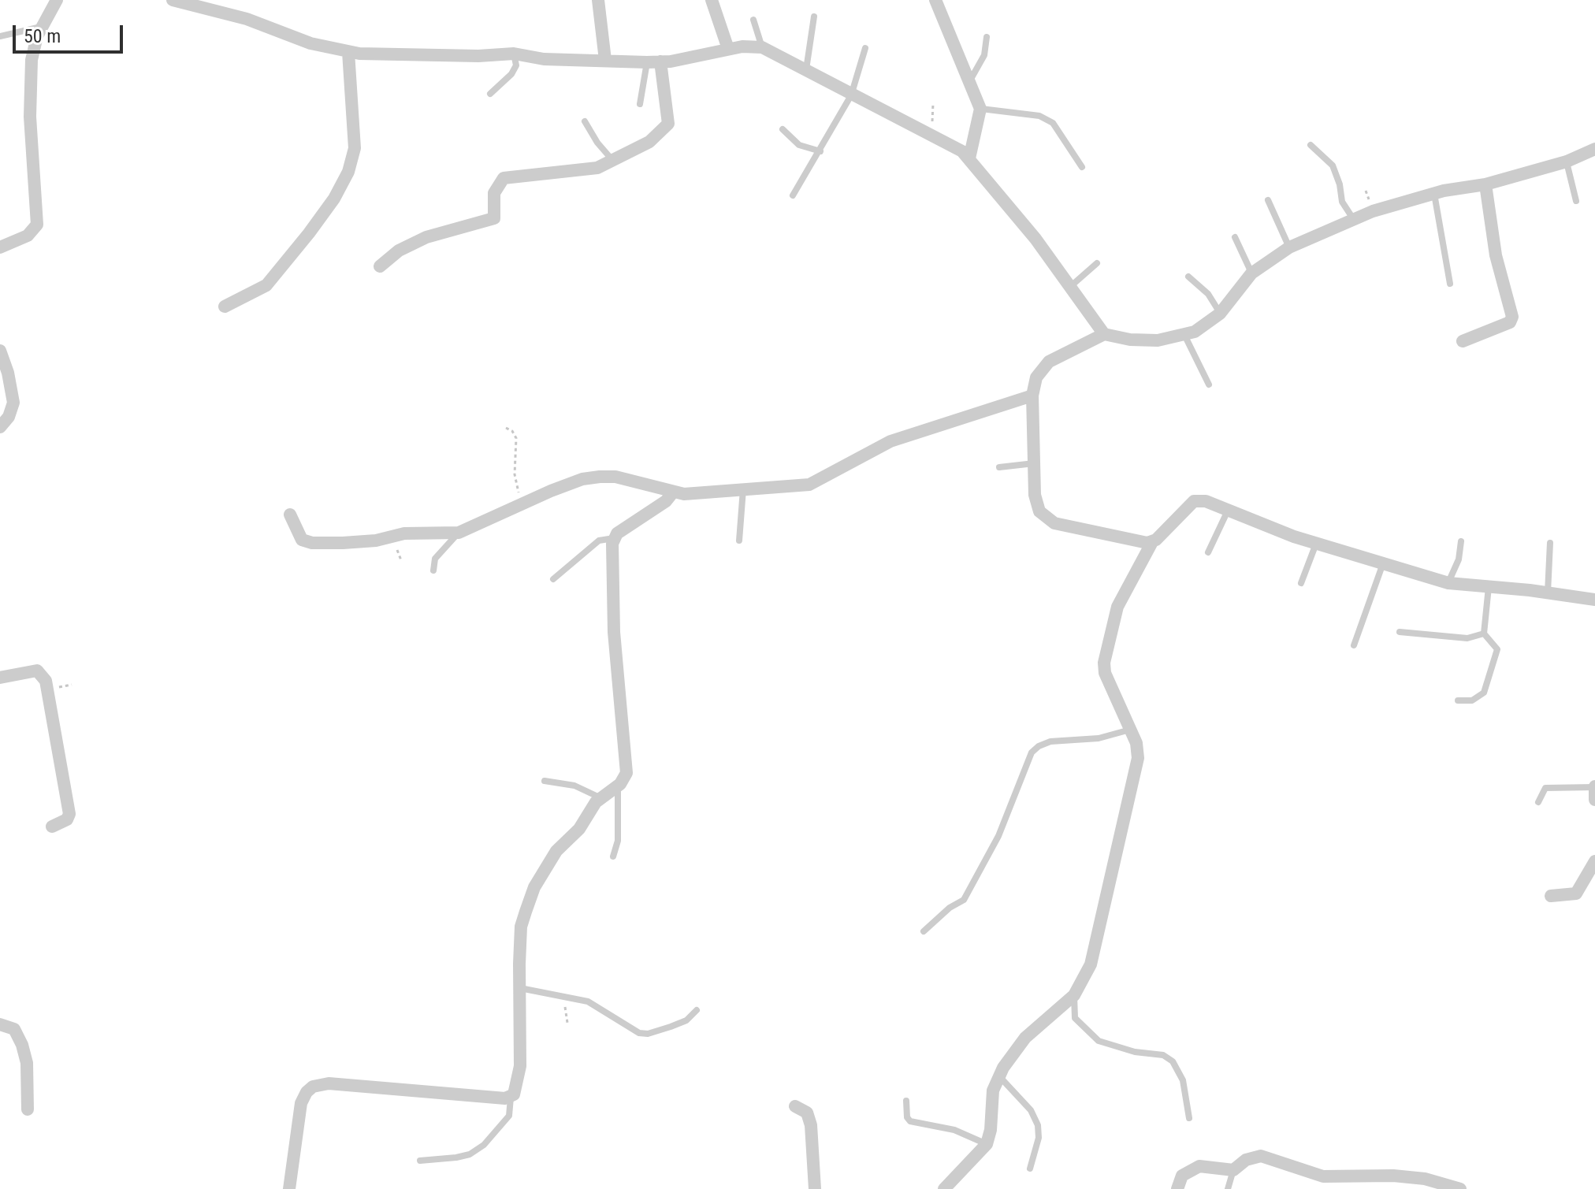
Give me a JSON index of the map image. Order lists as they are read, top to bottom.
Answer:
{
  "scale_bar": "50 m"
}
